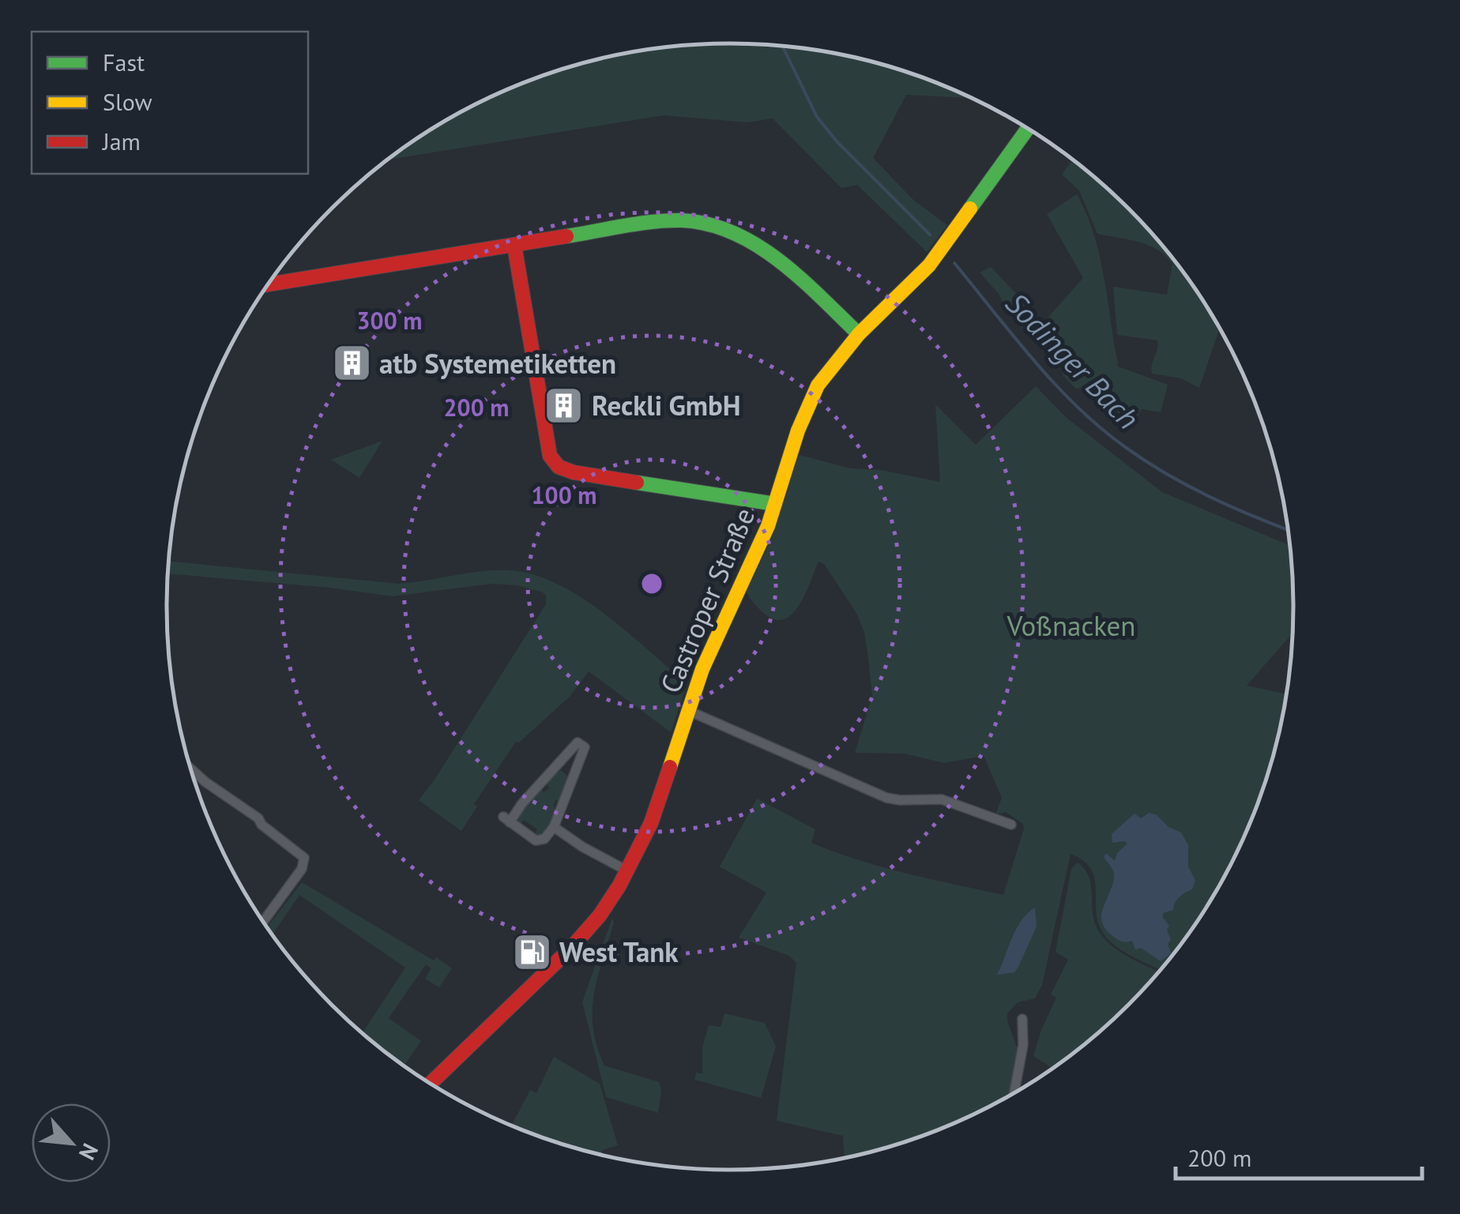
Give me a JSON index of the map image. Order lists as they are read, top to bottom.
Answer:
{
  "streets": {
    "main road": ["Castroper Straße"]
  },
  "water": ["Sodinger Bach"],
  "parks": ["Voßnacken"],
  "places": {
    "building": ["atb Systemetiketten", "Reckli GmbH"],
    "fuel station": ["West Tank"]
  },
  "legend": ["Fast", "Slow", "Jam"],
  "scale_bar": "200 m",
  "north": "bottom right",
  "rings": ["300 m", "200 m", "100 m"]
}
